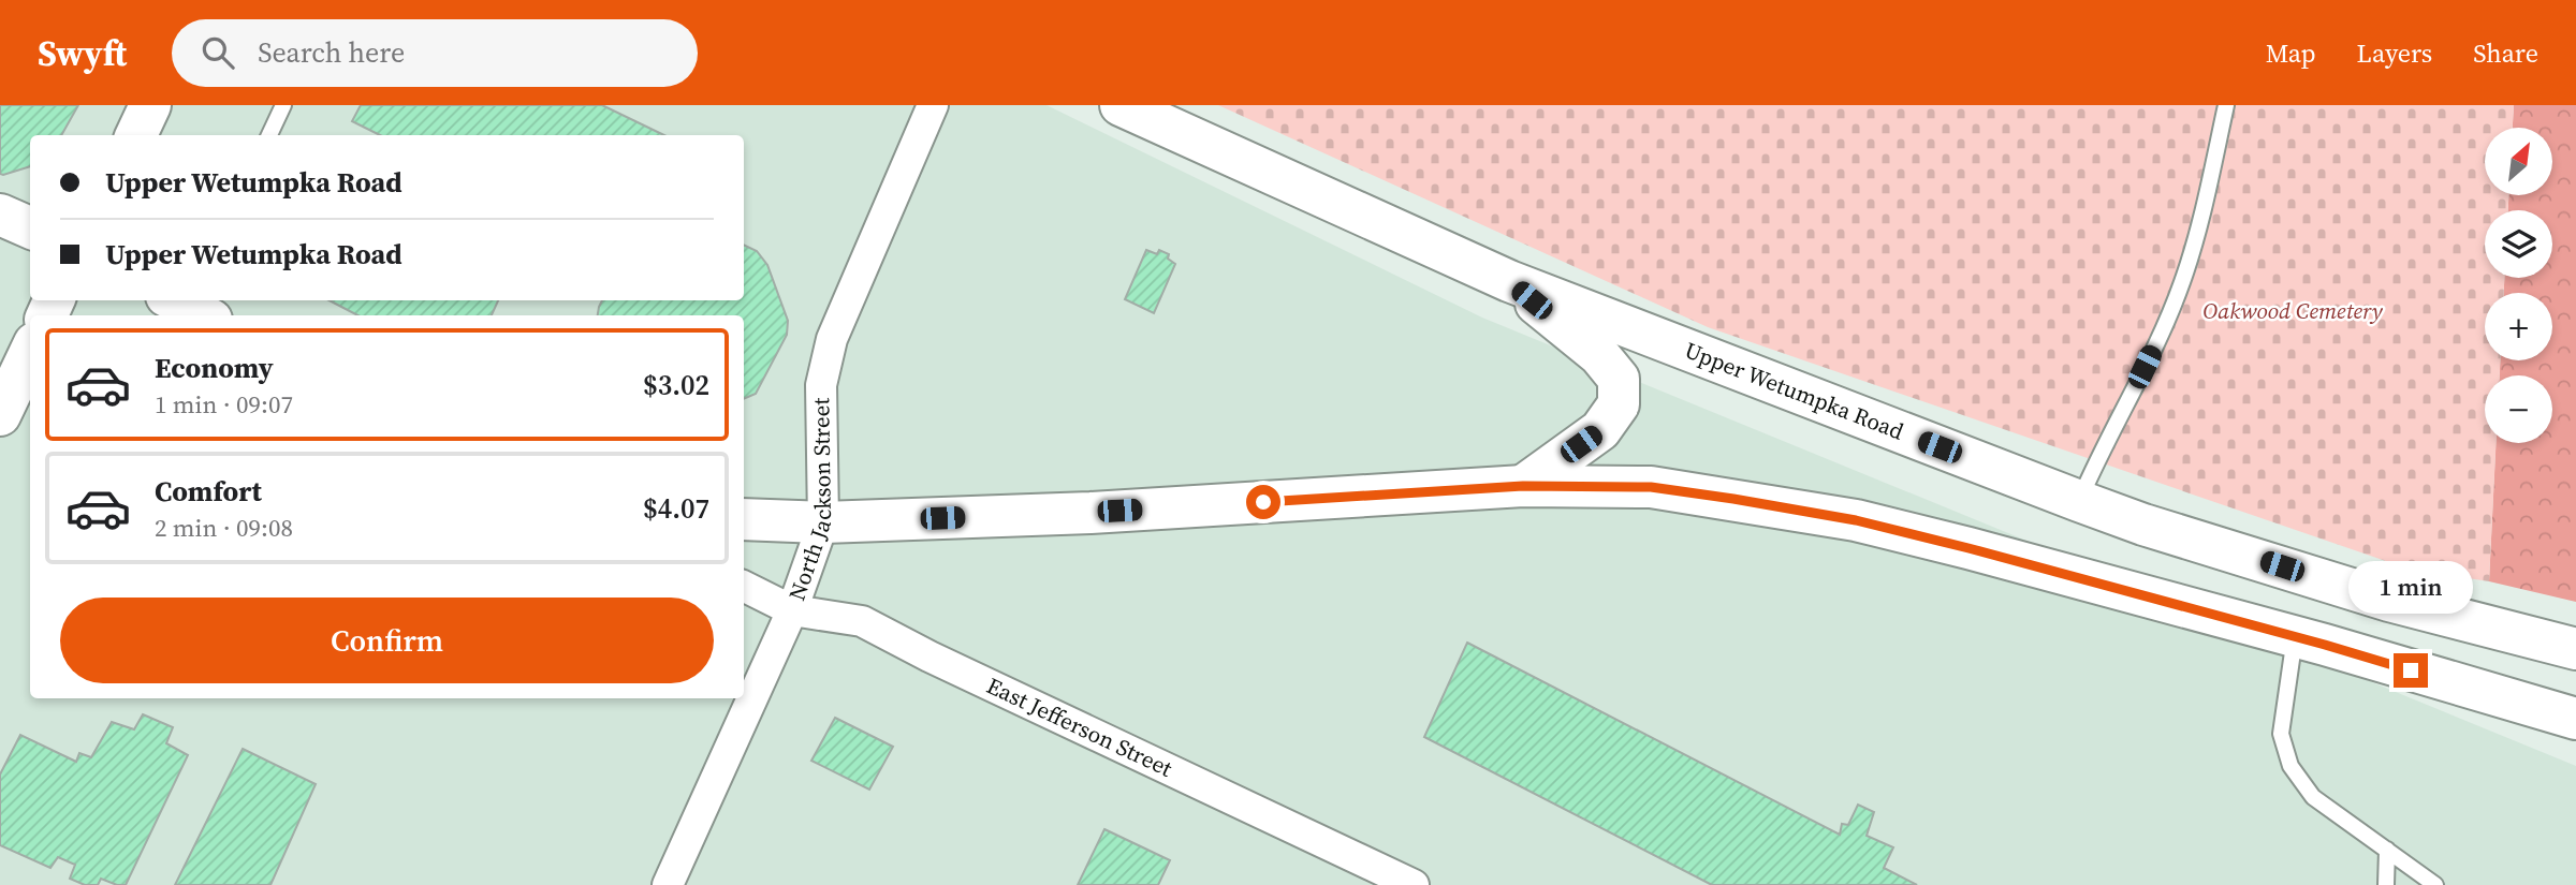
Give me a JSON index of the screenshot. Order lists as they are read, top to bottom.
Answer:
{
  "streets": {
    "main road": ["Upper Wetumpka Road"],
    "street": ["North Jackson Street", "East Jefferson Street"]
  },
  "crossings": [
    ["North Jackson Street", "East Jefferson Street"]
  ],
  "parks": ["Oakwood Cemetery"],
  "north": "top right",
  "page": {
    "header": "Swyft",
    "search": "Search here",
    "nav": ["Map", "Layers", "Share"],
    "map_buttons": ["+", "−"],
    "banner": ["Upper Wetumpka Road", "Upper Wetumpka Road"],
    "list": [
      {
        "name": "Economy",
        "note": "1 min · 09:07",
        "value": "$3.02"
      },
      {
        "name": "Comfort",
        "note": "2 min · 09:08",
        "value": "$4.07"
      }
    ],
    "bubble": "1 min",
    "buttons": "Confirm"
  }
}
